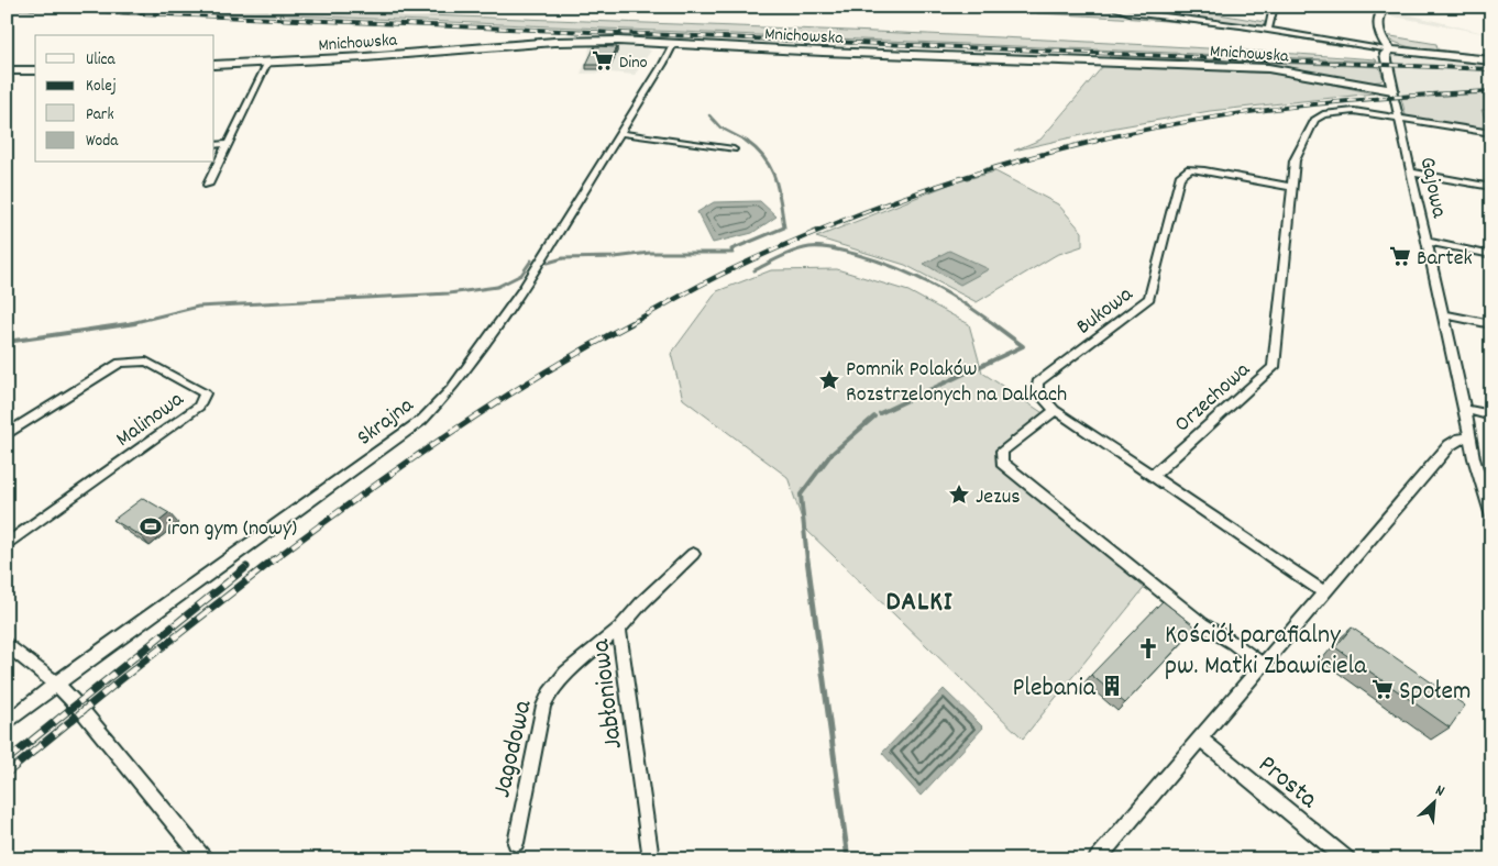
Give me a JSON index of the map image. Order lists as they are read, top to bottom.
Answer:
{
  "streets": {
    "street": [
      "Mnichowska",
      "Gajowa",
      "Bukowa",
      "Orzechowa",
      "Malinowa",
      "Skrajna",
      "Jabłoniowa",
      "Jagodowa",
      "Prosta"
    ]
  },
  "crossings": [
    ["Mnichowska", "Gajowa"],
    ["Mnichowska", "Skrajna"],
    ["Gajowa", "Orzechowa"],
    ["Bukowa", "Orzechowa"],
    ["Jabłoniowa", "Jagodowa"]
  ],
  "districts": ["DALKI"],
  "places": {
    "supermarket": ["Dino", "Bartek", "Społem"],
    "place": ["Pomnik Polaków Rozstrzelonych na Dalkach", "Jezus"],
    "sports": ["iron gym (nowy)"],
    "church": ["Kościół parafialny pw. Matki Zbawiciela"],
    "building": ["Plebania"]
  },
  "legend": [
    "Ulica",
    "Kolej",
    "Park",
    "Woda"
  ],
  "north": "top right"
}
